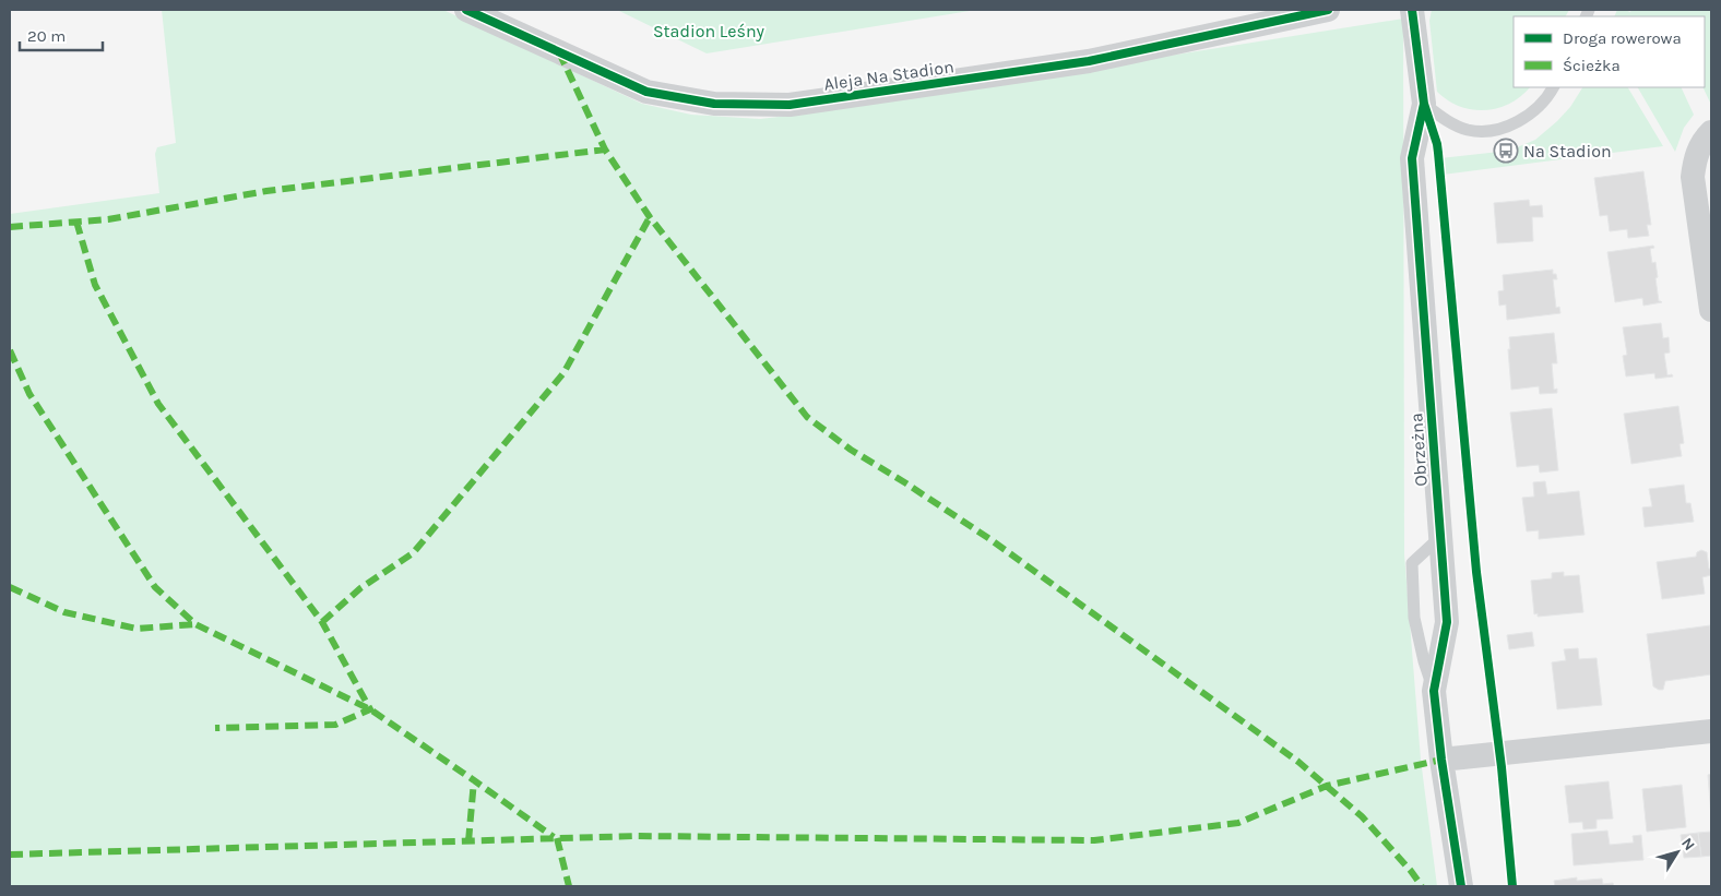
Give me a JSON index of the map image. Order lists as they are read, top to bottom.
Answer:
{
  "streets": {
    "street": ["Aleja Na Stadion", "Obrzeżna"]
  },
  "parks": ["Stadion Leśny"],
  "places": {
    "bus stop": ["Na Stadion"]
  },
  "legend": ["Droga rowerowa", "Ścieżka"],
  "scale_bar": "20 m",
  "north": "top right"
}
